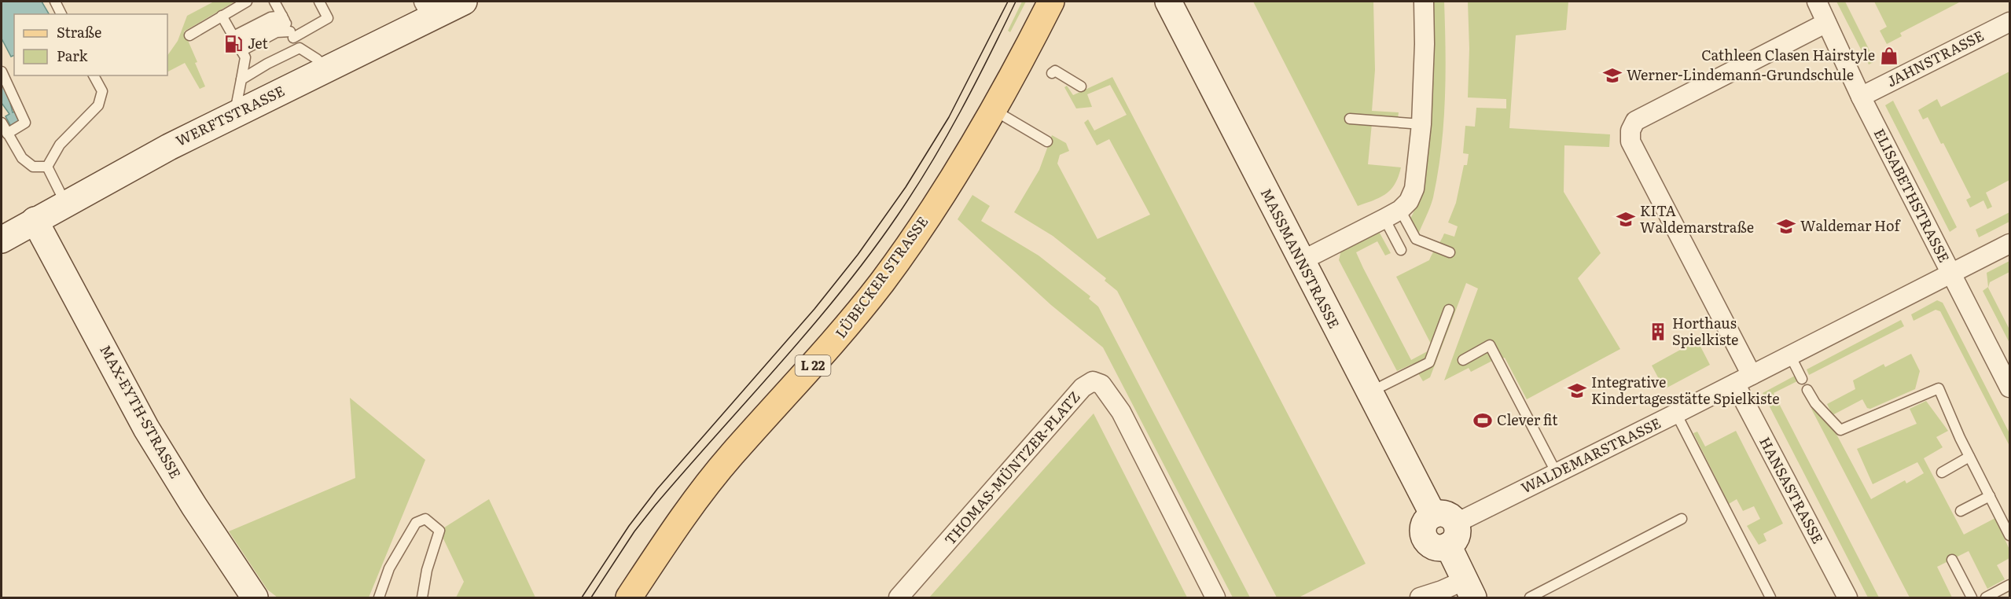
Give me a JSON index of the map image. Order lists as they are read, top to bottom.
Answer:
{
  "streets": {
    "main road": ["LÜBECKER STRASSE", "L 22"],
    "street": [
      "JAHNSTRASSE",
      "WERFTSTRASSE",
      "ELISABETHSTRASSE",
      "MASSMANNSTRASSE",
      "MAX-EYTH-STRASSE",
      "WALDEMARSTRASSE",
      "THOMAS-MÜNTZER-PLATZ",
      "HANSASTRASSE"
    ]
  },
  "crossings": [
    ["JAHNSTRASSE", "ELISABETHSTRASSE"],
    ["WERFTSTRASSE", "MAX-EYTH-STRASSE"],
    ["ELISABETHSTRASSE", "WALDEMARSTRASSE"],
    ["MASSMANNSTRASSE", "WALDEMARSTRASSE"],
    ["WALDEMARSTRASSE", "HANSASTRASSE"]
  ],
  "places": {
    "fuel station": ["Jet"],
    "shop": ["Cathleen Clasen Hairstyle"],
    "school or university": [
      "Werner-Lindemann-Grundschule",
      "KITA Waldemarstraße",
      "Waldemar Hof",
      "Integrative Kindertagesstätte Spielkiste"
    ],
    "building": ["Horthaus Spielkiste"],
    "sports": ["Clever fit"]
  },
  "legend": ["Straße", "Park"]
}
